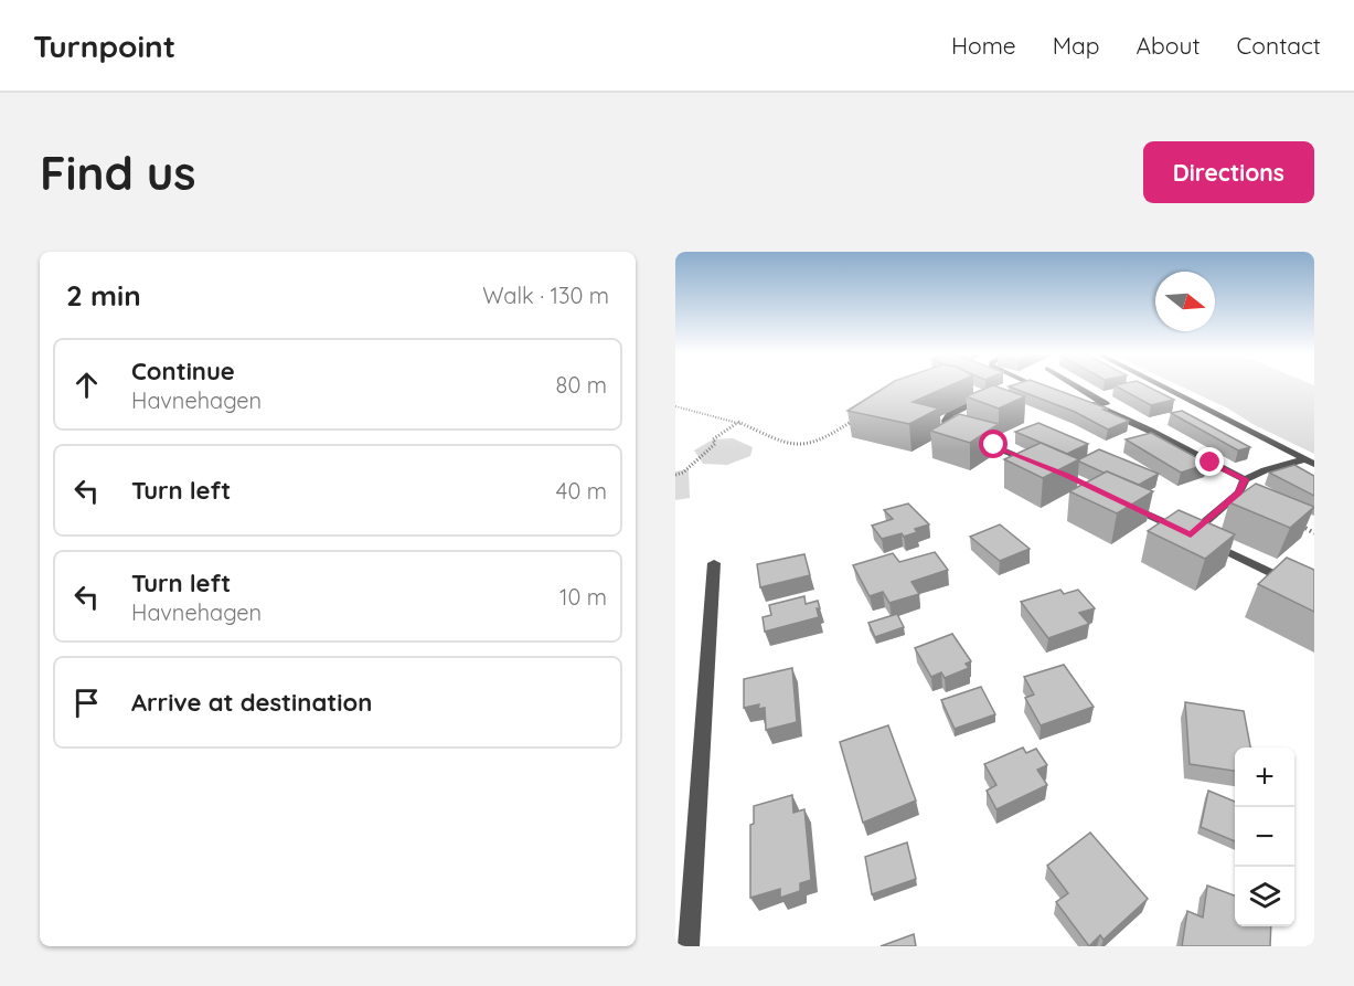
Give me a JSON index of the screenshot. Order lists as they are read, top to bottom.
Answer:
{
  "north": "right",
  "page": {
    "header": "Turnpoint",
    "nav": [
      "Home",
      "Map",
      "About",
      "Contact"
    ],
    "buttons": "Directions",
    "title": "Find us",
    "heading": ["2 min", "Walk · 130 m"],
    "list": [
      ["Continue", "Havnehagen", "80 m"],
      ["Turn left", "40 m"],
      ["Turn left", "Havnehagen", "10 m"],
      "Arrive at destination"
    ],
    "map_buttons": ["+", "−"]
  }
}
